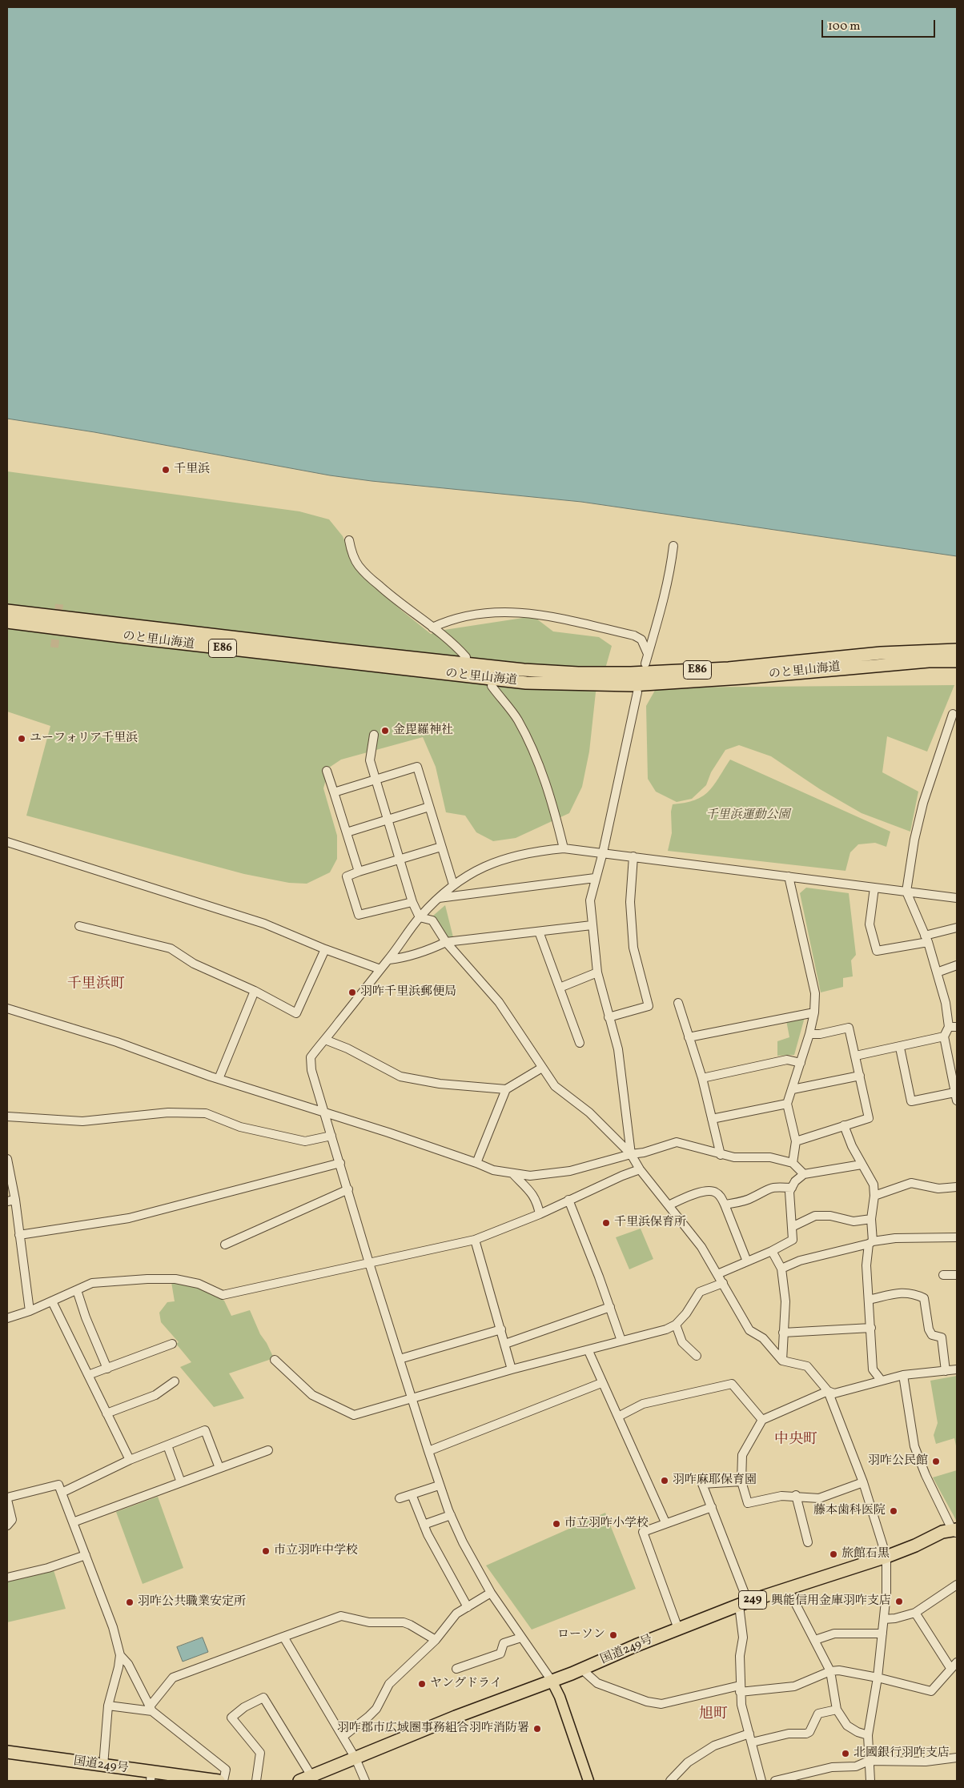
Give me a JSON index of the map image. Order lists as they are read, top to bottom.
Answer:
{
  "streets": {
    "highway": [
      "のと里山海道",
      "E86",
      "249",
      "国道249号"
    ]
  },
  "districts": ["千里浜町", "中央町", "旭町"],
  "parks": ["千里浜運動公園"],
  "places": [
    "千里浜",
    "金毘羅神社",
    "ユーフォリア千里浜",
    "羽咋千里浜郵便局",
    "千里浜保育所",
    "羽咋公民館",
    "羽咋麻耶保育園",
    "藤本歯科医院",
    "市立羽咋小学校",
    "市立羽咋中学校",
    "旅館石黒",
    "興能信用金庫羽咋支店",
    "羽咋公共職業安定所",
    "ローソン",
    "ヤングドライ",
    "羽咋郡市広域圏事務組合羽咋消防署",
    "北國銀行羽咋支店"
  ],
  "scale_bar": "100 m"
}
